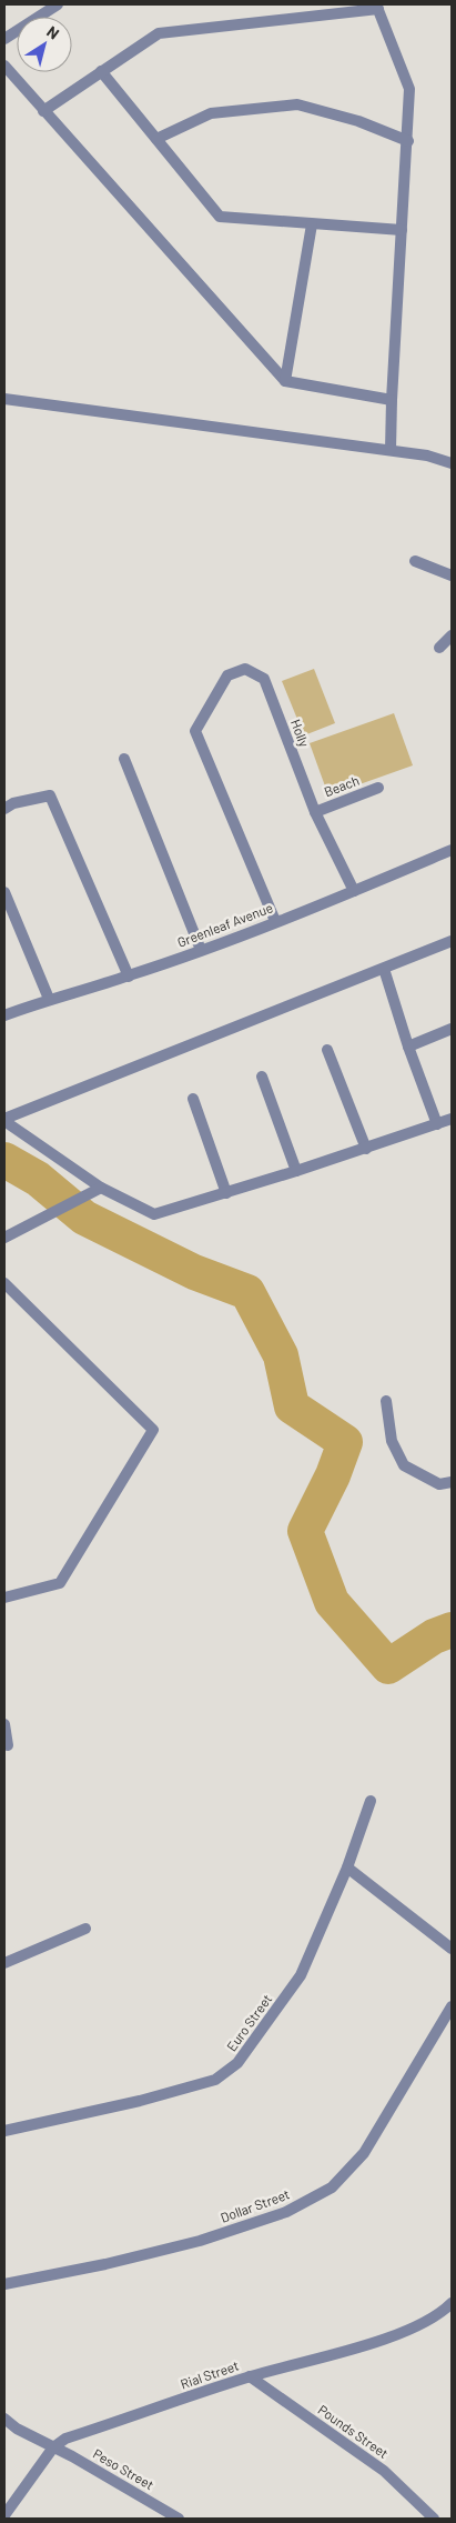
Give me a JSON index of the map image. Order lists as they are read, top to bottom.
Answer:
{
  "streets": {
    "street": [
      "Holly",
      "Beach",
      "Greenleaf Avenue",
      "Euro Street",
      "Dollar Street",
      "Rial Street",
      "Pounds Street",
      "Peso Street"
    ]
  },
  "crossings": [
    ["Holly", "Beach"],
    ["Holly", "Greenleaf Avenue"],
    ["Rial Street", "Pounds Street"],
    ["Rial Street", "Peso Street"]
  ],
  "north": "top right"
}
